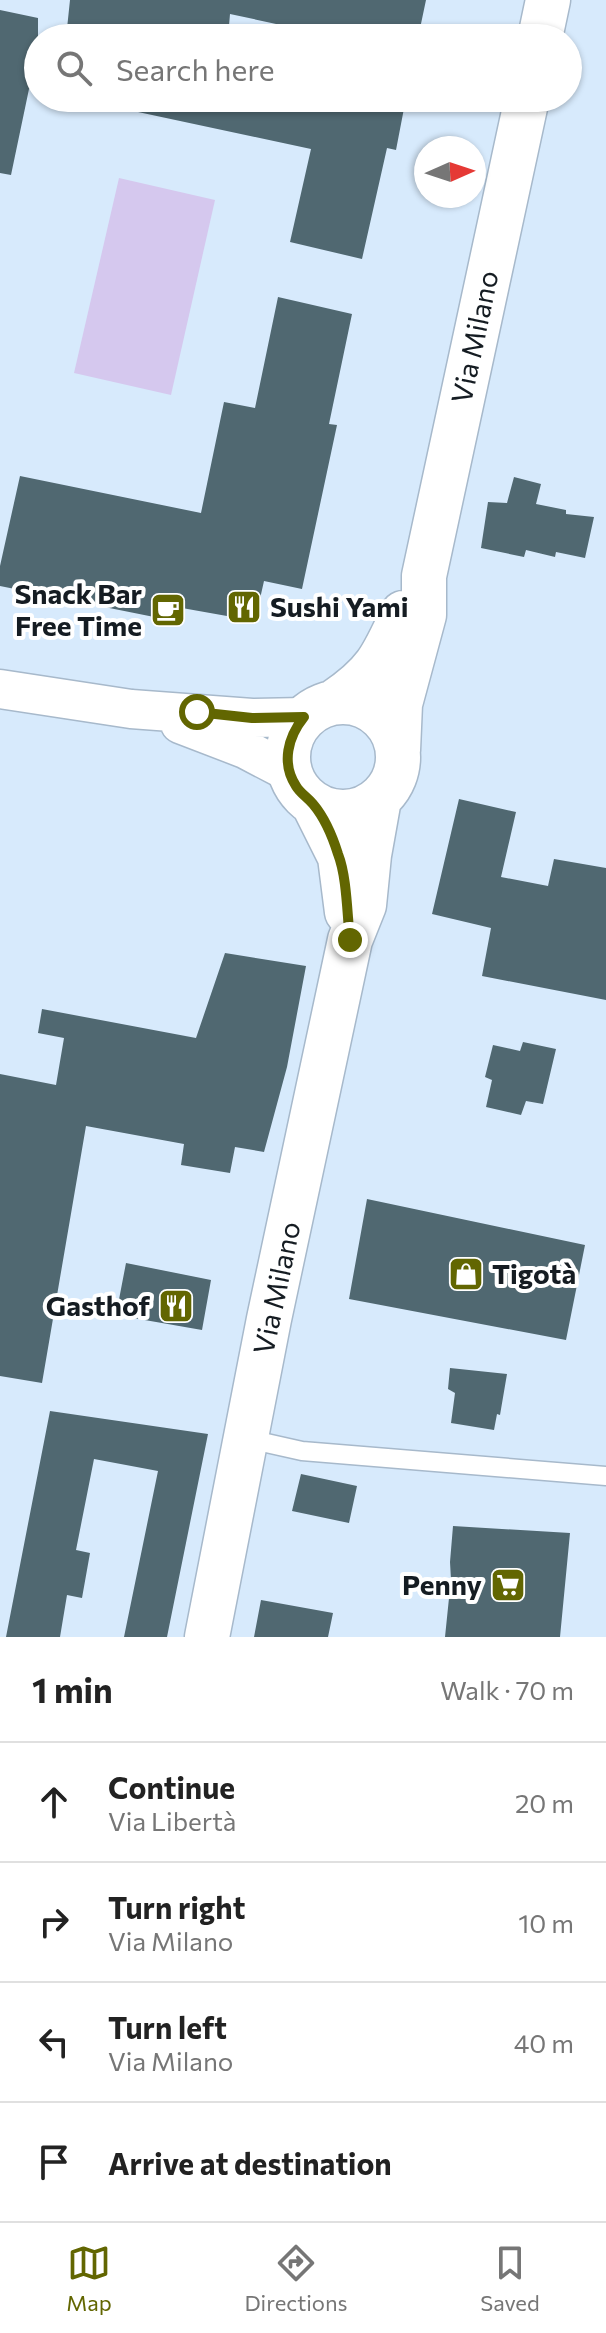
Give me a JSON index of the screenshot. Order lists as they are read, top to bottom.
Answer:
{
  "streets": {
    "main road": ["Via Milano"]
  },
  "places": {
    "restaurant": ["Sushi Yami", "Gasthof"],
    "cafe": ["Snack Bar Free Time"],
    "shop": ["Tigotà"],
    "supermarket": ["Penny"]
  },
  "north": "right",
  "page": {
    "search": "Search here",
    "heading": ["1 min", "Walk · 70 m"],
    "list": [
      ["Continue", "Via Libertà", "20 m"],
      ["Turn right", "Via Milano", "10 m"],
      ["Turn left", "Via Milano", "40 m"],
      "Arrive at destination"
    ],
    "nav": ["Map", "Directions", "Saved"]
  }
}
